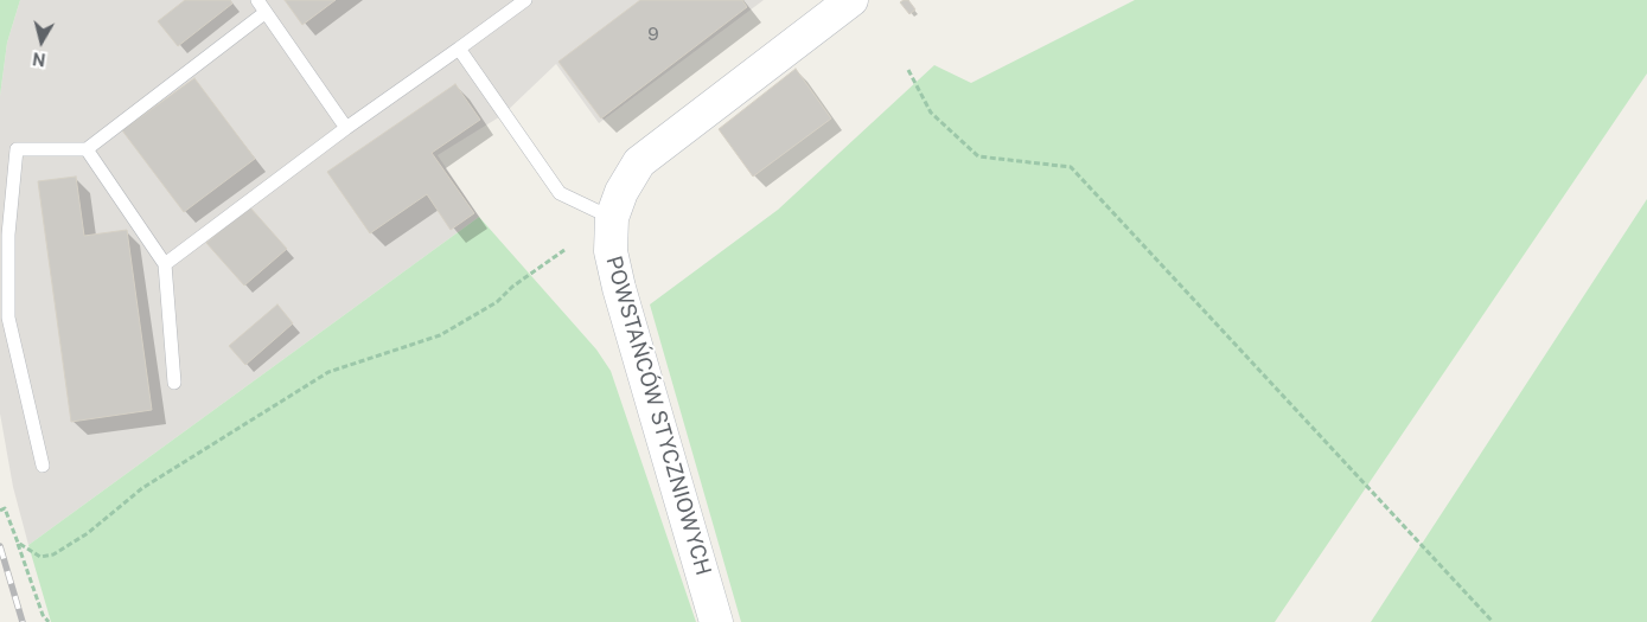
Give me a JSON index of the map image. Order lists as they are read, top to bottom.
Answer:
{
  "streets": {
    "street": ["POWSTAŃCÓW STYCZNIOWYCH"]
  },
  "house_numbers": ["9"],
  "north": "bottom"
}
